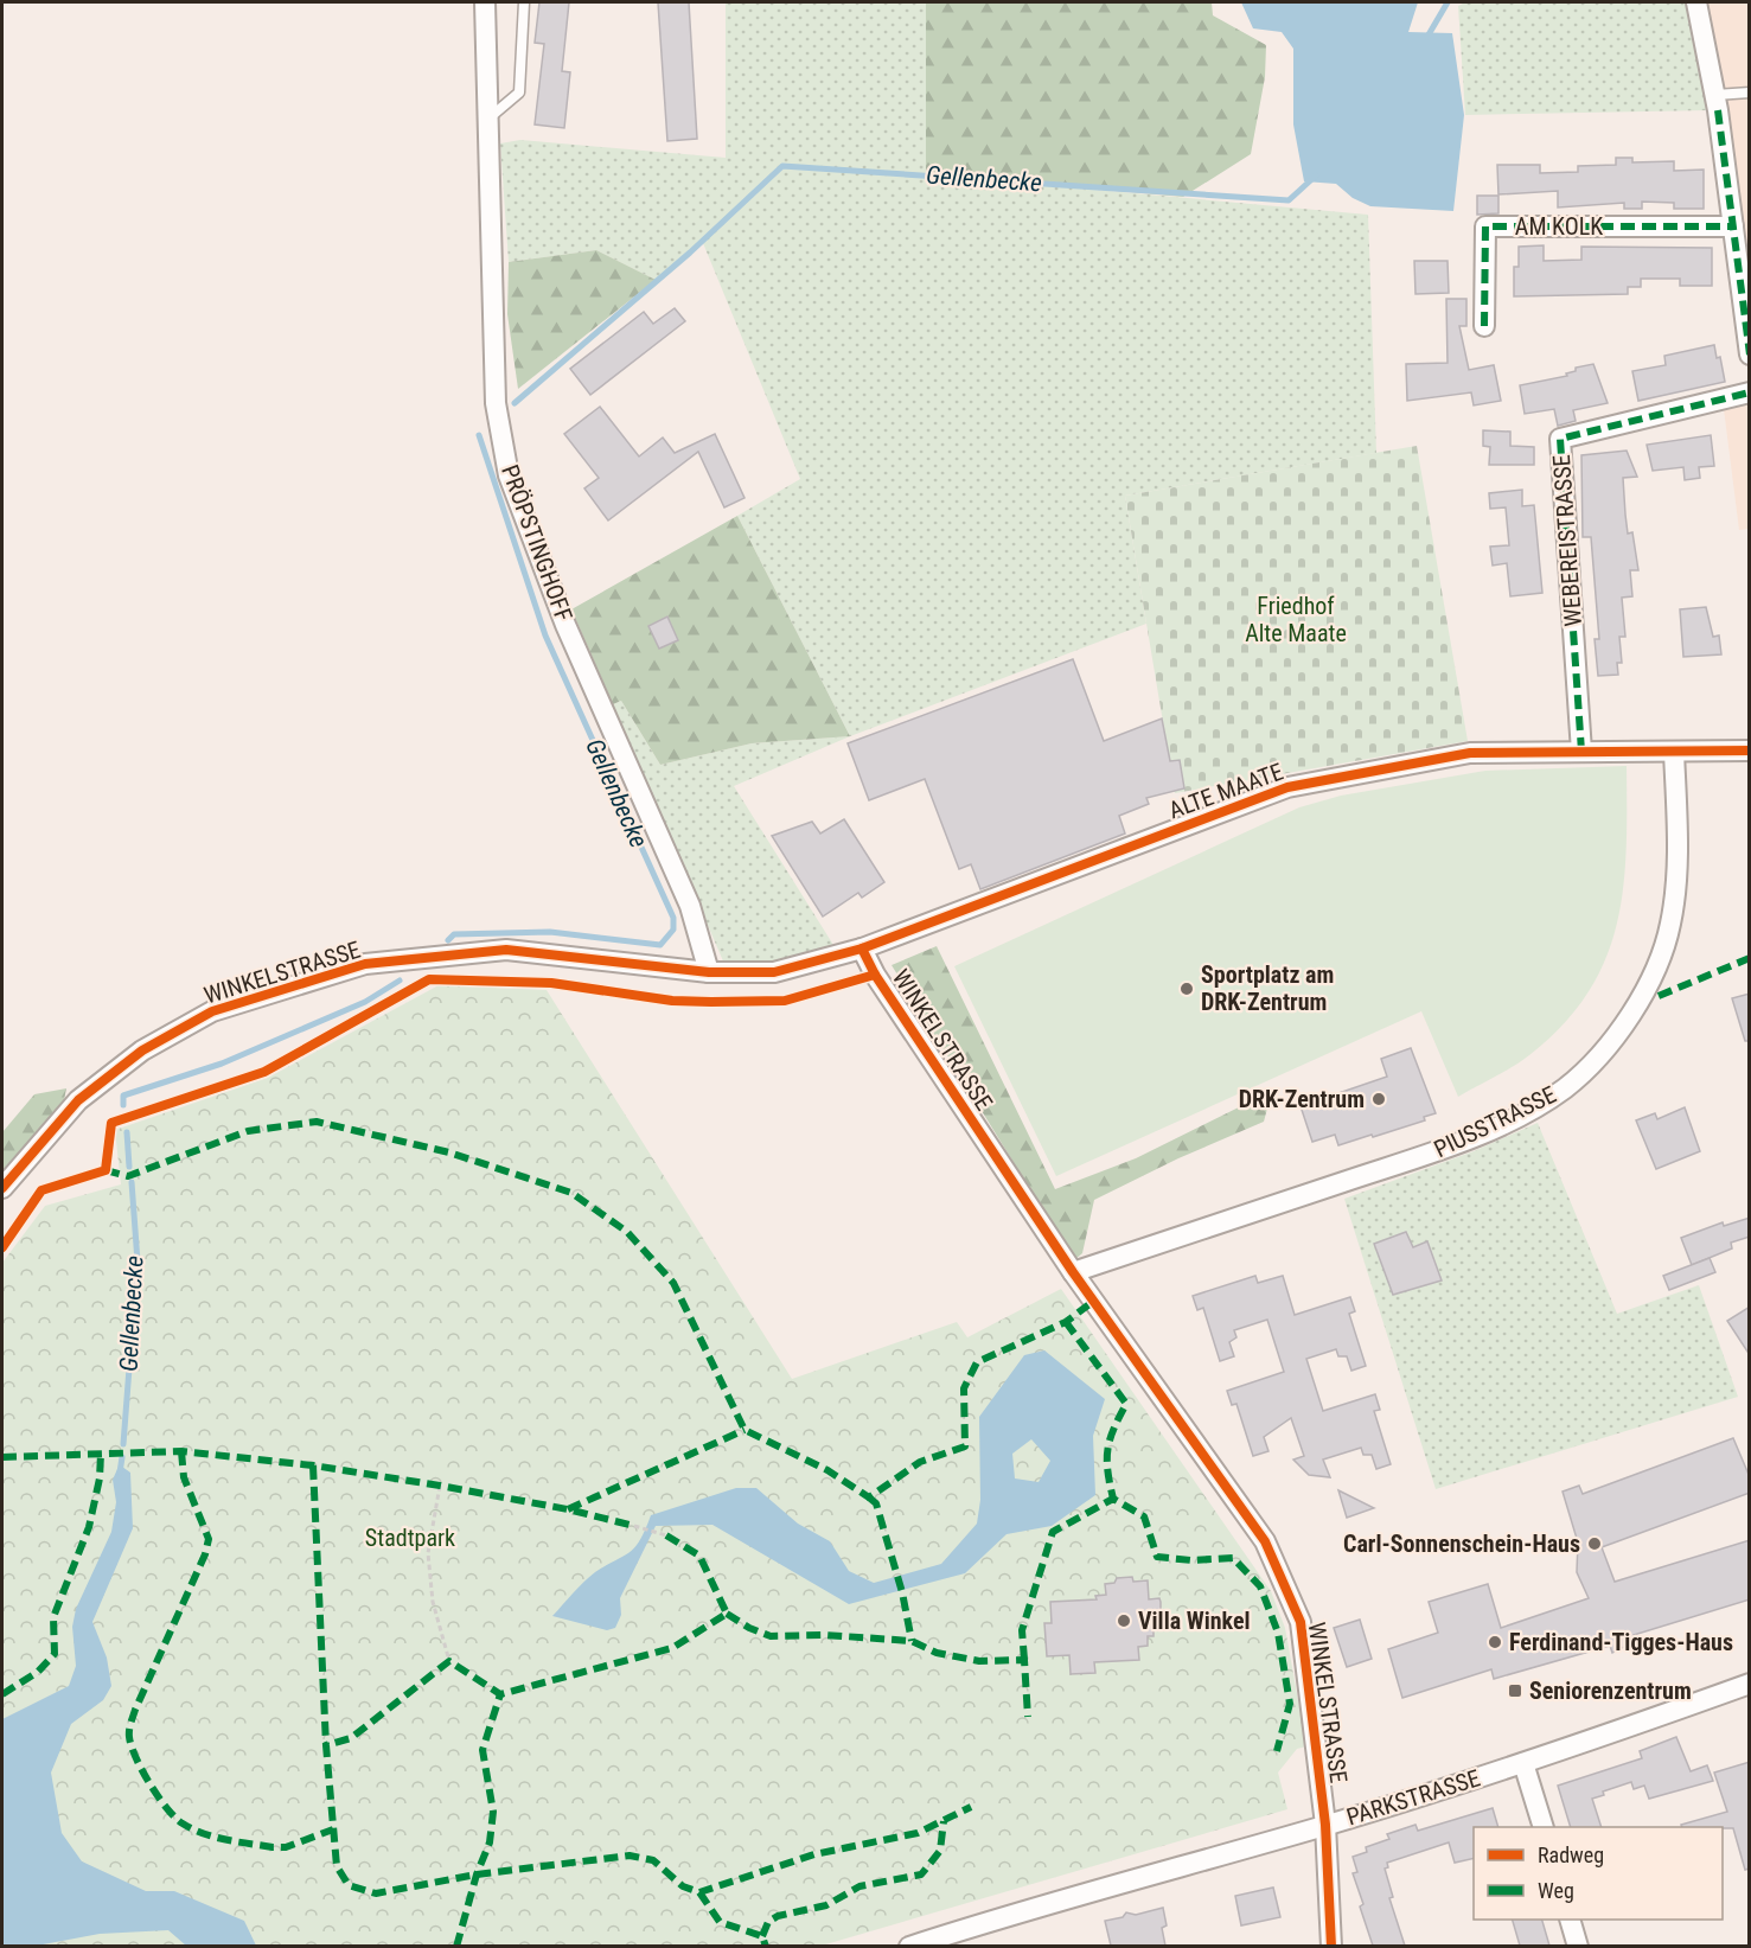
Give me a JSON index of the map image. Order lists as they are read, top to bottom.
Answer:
{
  "streets": {
    "street": [
      "AM KOLK",
      "WEBEREISTRASSE",
      "PRÖPSTINGHOFF",
      "ALTE MAATE",
      "WINKELSTRASSE",
      "PIUSSTRASSE",
      "PARKSTRASSE"
    ]
  },
  "crossings": [
    ["WEBEREISTRASSE", "ALTE MAATE"],
    ["PRÖPSTINGHOFF", "WINKELSTRASSE"],
    ["ALTE MAATE", "WINKELSTRASSE"],
    ["ALTE MAATE", "PIUSSTRASSE"],
    ["WINKELSTRASSE", "PIUSSTRASSE"],
    ["WINKELSTRASSE", "PARKSTRASSE"]
  ],
  "water": ["Gellenbecke"],
  "parks": ["Friedhof Alte Maate", "Stadtpark"],
  "places": {
    "other": [
      "Sportplatz am DRK-Zentrum",
      "DRK-Zentrum",
      "Carl-Sonnenschein-Haus",
      "Villa Winkel",
      "Ferdinand-Tigges-Haus"
    ],
    "transit": ["Seniorenzentrum"]
  },
  "legend": ["Radweg", "Weg"]
}
